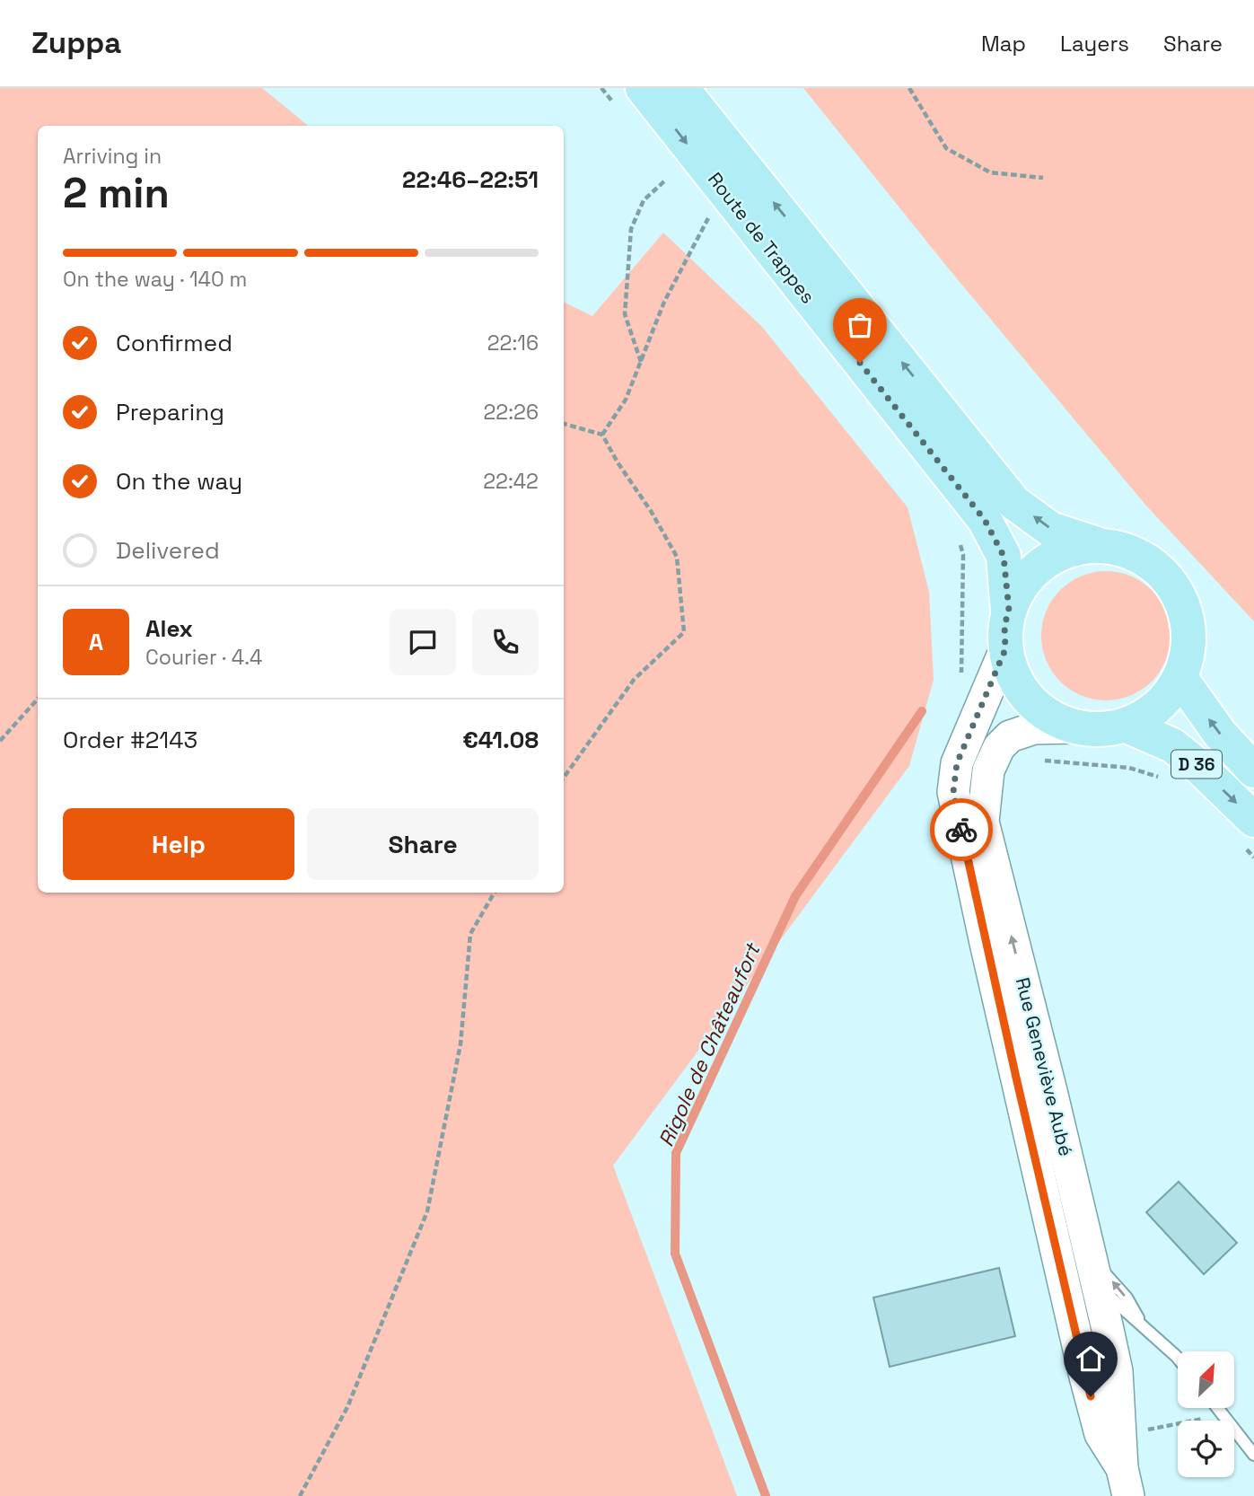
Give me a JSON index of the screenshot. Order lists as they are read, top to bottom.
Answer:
{
  "streets": {
    "main road": ["Route de Trappes", "D 36"],
    "street": ["Rue Geneviève Aubé"]
  },
  "crossings": [
    ["Route de Trappes", "D 36"],
    ["Route de Trappes", "Rue Geneviève Aubé"],
    ["D 36", "Rue Geneviève Aubé"]
  ],
  "water": ["Rigole de Châteaufort"],
  "north": "top right",
  "page": {
    "header": "Zuppa",
    "nav": ["Map", "Layers", "Share"],
    "heading": ["2 min", "Arriving in", "22:46–22:51"],
    "panel": [
      "Alex",
      "Courier · 4.4",
      "Order #2143",
      "€41.08"
    ],
    "bar": "On the way · 140 m",
    "list": [
      ["Confirmed", "22:16"],
      ["Preparing", "22:26"],
      ["On the way", "22:42"],
      "Delivered"
    ],
    "round": "A",
    "buttons": ["Help", "Share"]
  }
}
